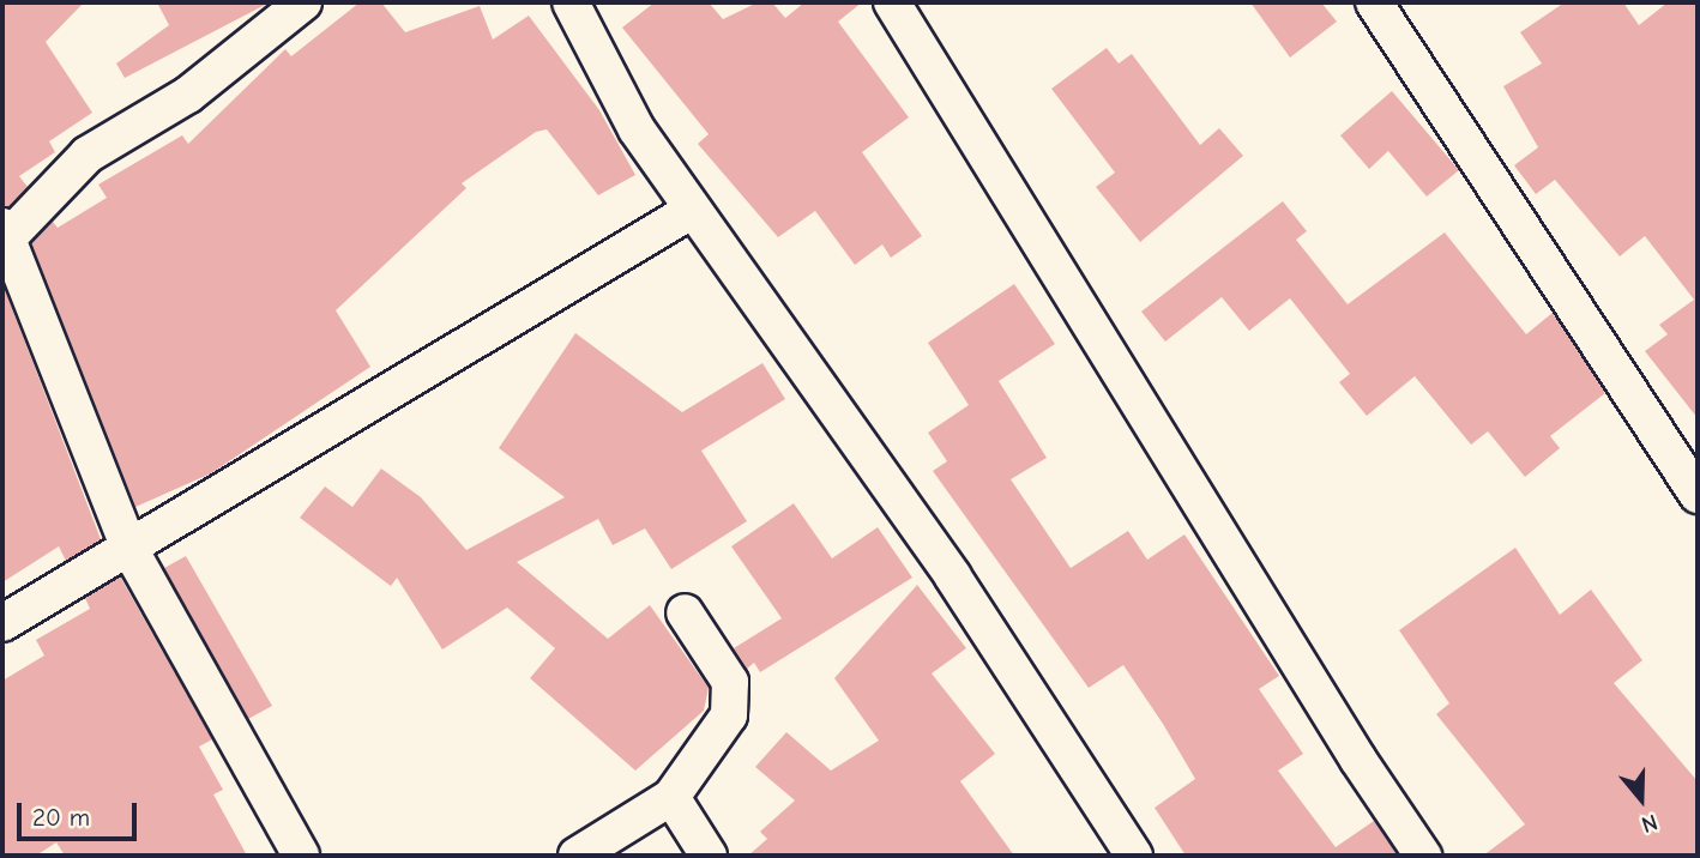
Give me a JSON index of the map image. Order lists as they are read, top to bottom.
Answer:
{
  "scale_bar": "20 m",
  "north": "bottom"
}
